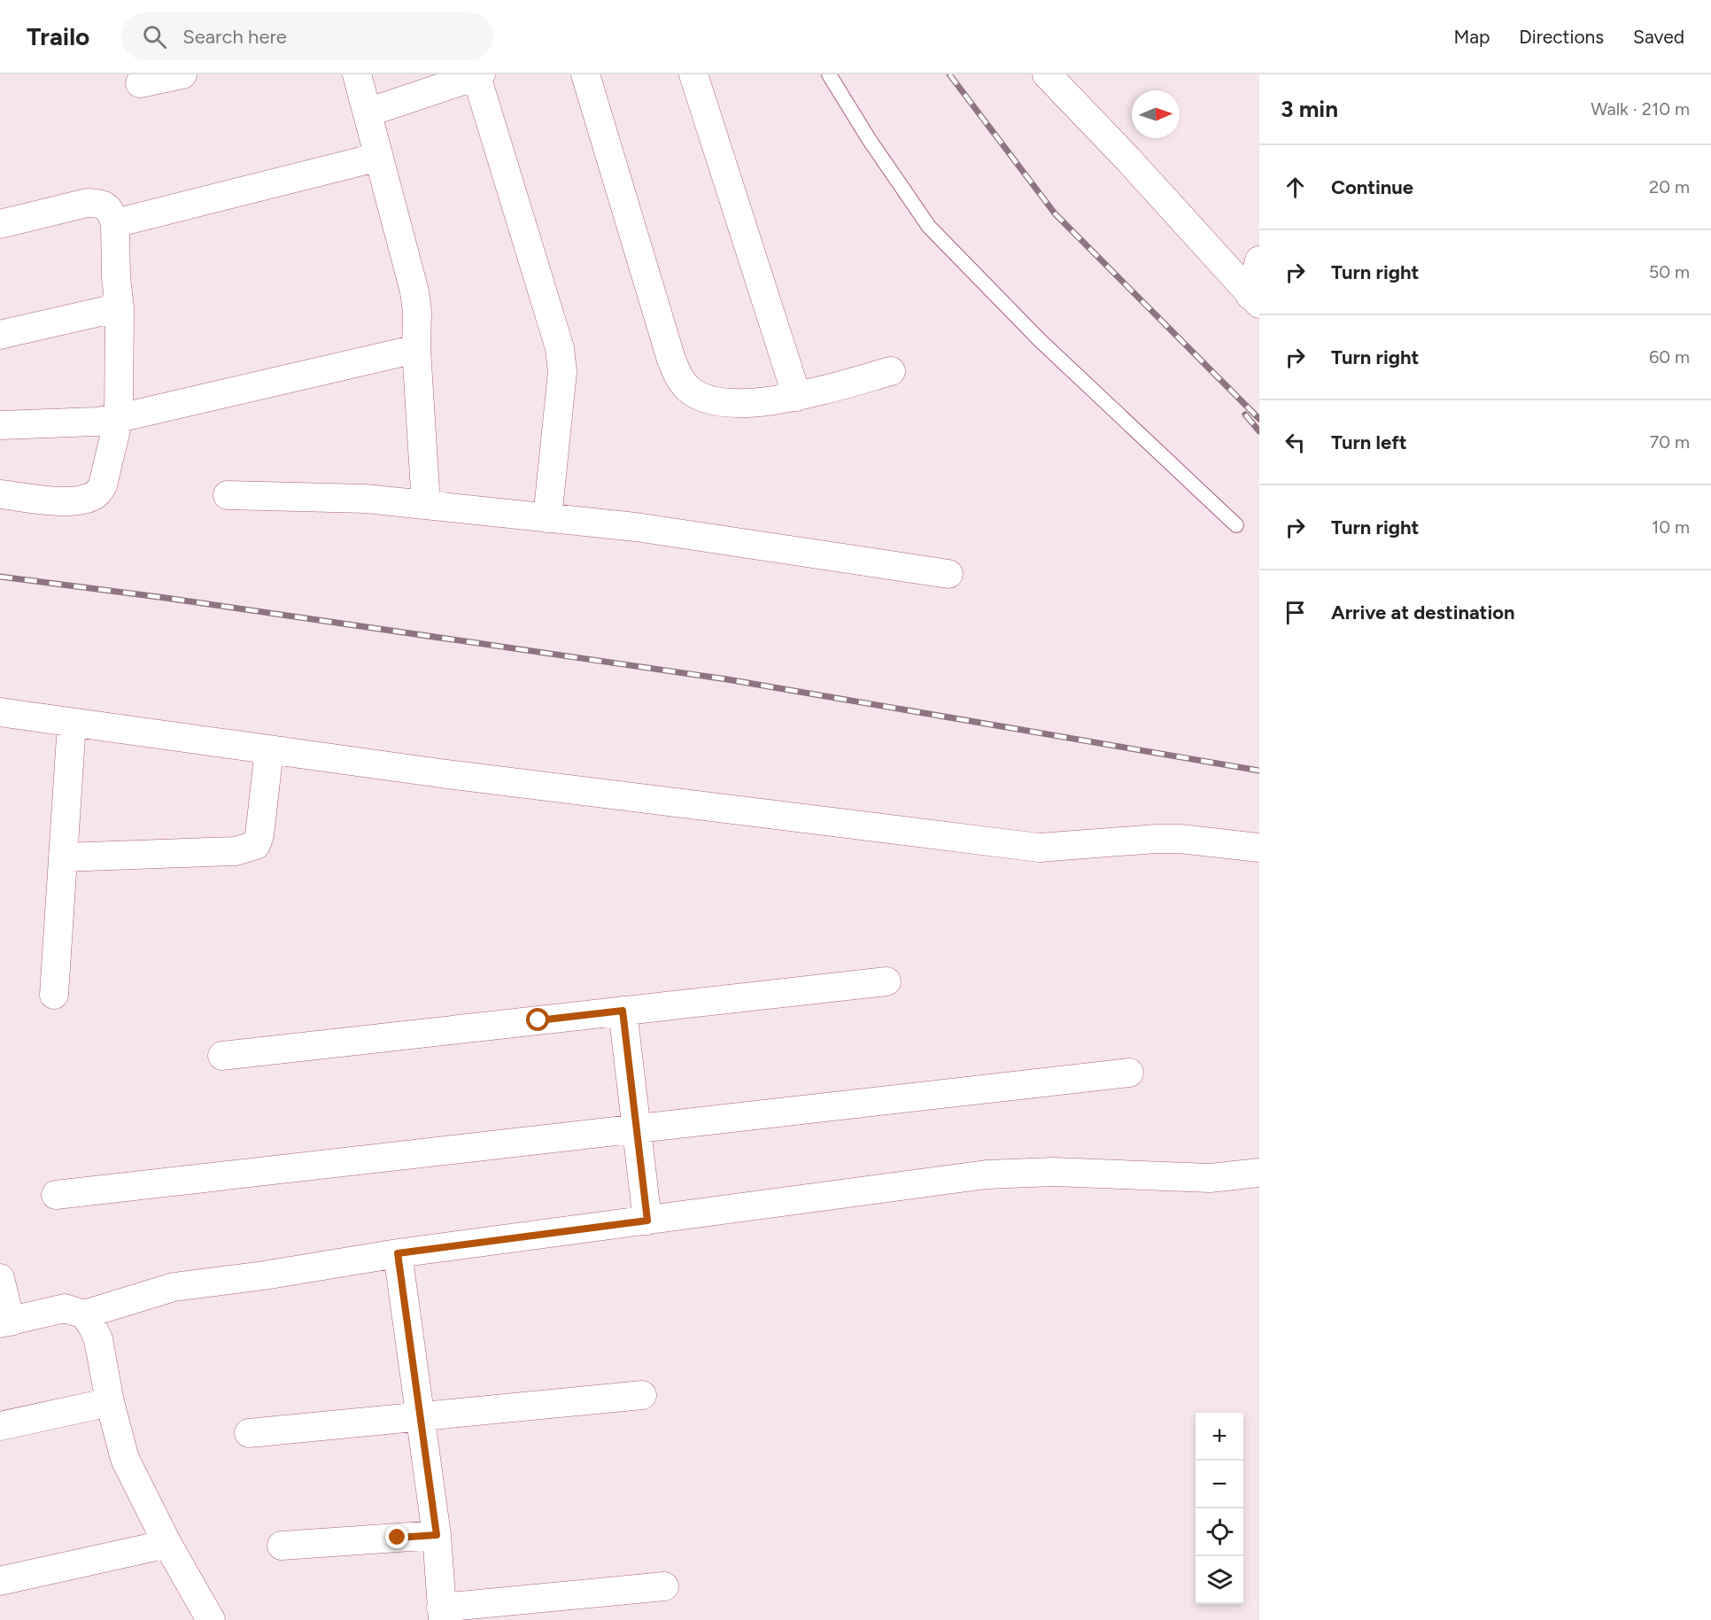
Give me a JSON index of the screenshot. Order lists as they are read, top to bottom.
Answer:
{
  "north": "right",
  "page": {
    "header": "Trailo",
    "search": "Search here",
    "nav": ["Map", "Directions", "Saved"],
    "heading": ["3 min", "Walk · 210 m"],
    "list": [
      ["Continue", "20 m"],
      ["Turn right", "50 m"],
      ["Turn right", "60 m"],
      ["Turn left", "70 m"],
      ["Turn right", "10 m"],
      "Arrive at destination"
    ],
    "map_buttons": ["+", "−"]
  }
}
